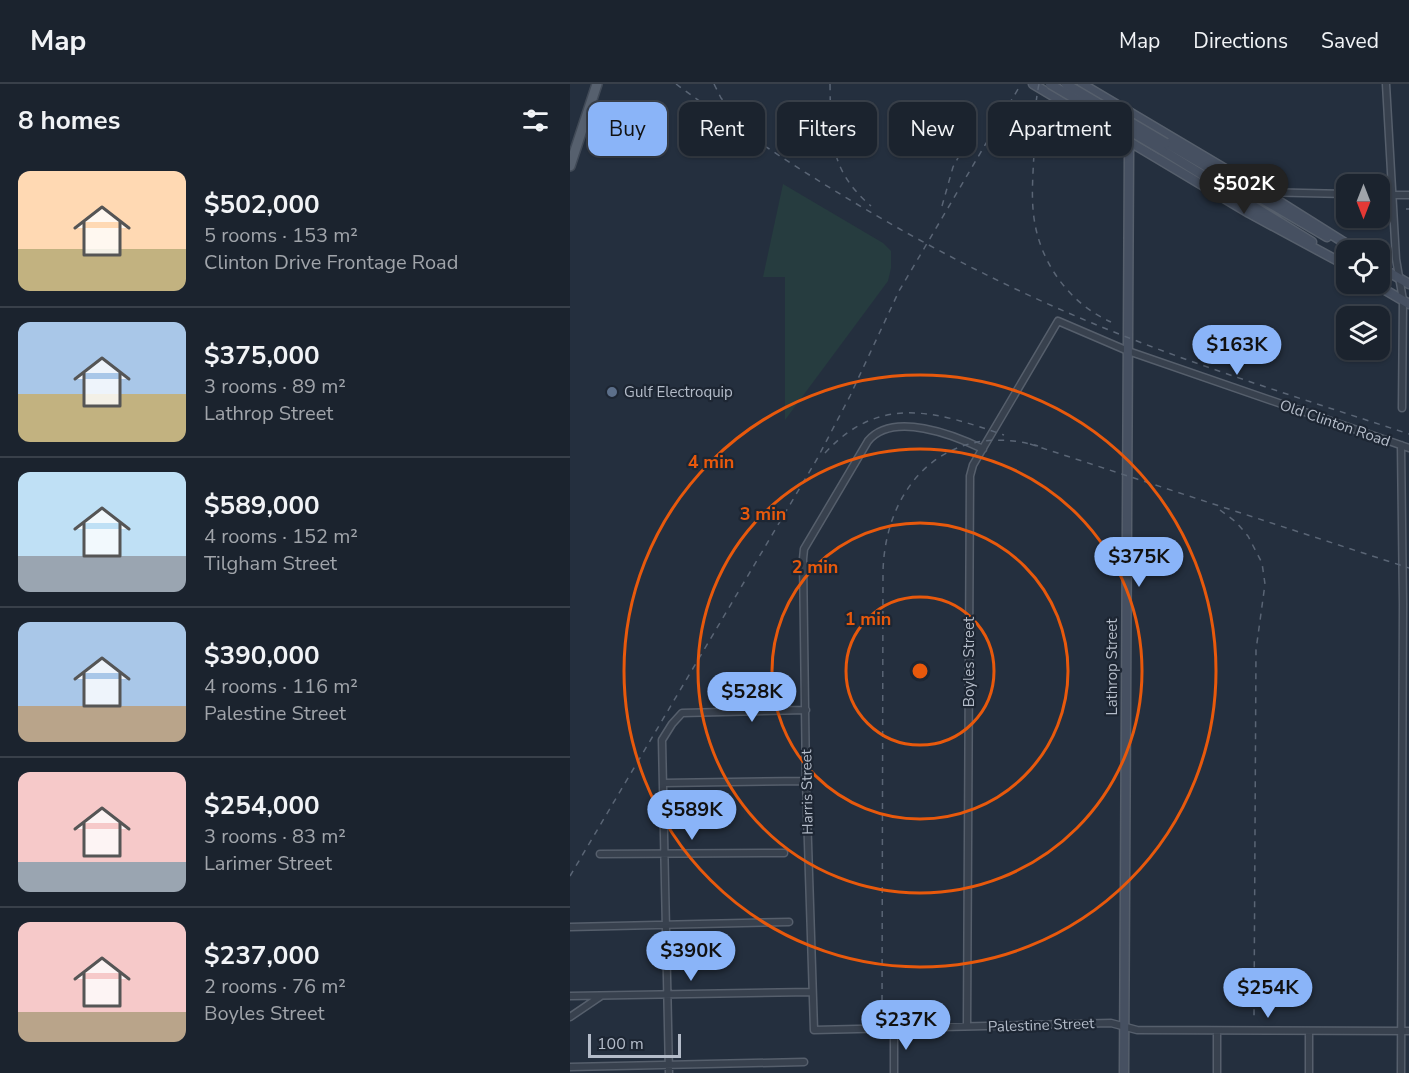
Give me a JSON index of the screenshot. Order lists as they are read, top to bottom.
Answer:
{
  "streets": {
    "street": [
      "Old Clinton Road",
      "Boyles Street",
      "Lathrop Street",
      "Harris Street",
      "Palestine Street"
    ]
  },
  "crossings": [
    ["Old Clinton Road", "Boyles Street"],
    ["Old Clinton Road", "Lathrop Street"],
    ["Boyles Street", "Harris Street"],
    ["Boyles Street", "Palestine Street"],
    ["Lathrop Street", "Palestine Street"],
    ["Harris Street", "Palestine Street"]
  ],
  "places": ["Gulf Electroquip"],
  "scale_bar": "100 m",
  "north": "bottom",
  "page": {
    "header": "Map",
    "nav": ["Map", "Directions", "Saved"],
    "heading": "8 homes",
    "chip": [
      "Buy",
      "Rent",
      "Filters",
      "New",
      "Apartment"
    ],
    "list": [
      {
        "name": "$502,000",
        "note": "5 rooms · 153 m² · Clinton Drive Frontage Road"
      },
      {
        "name": "$375,000",
        "note": "3 rooms · 89 m² · Lathrop Street"
      },
      {
        "name": "$589,000",
        "note": "4 rooms · 152 m² · Tilgham Street"
      },
      {
        "name": "$390,000",
        "note": "4 rooms · 116 m² · Palestine Street"
      },
      {
        "name": "$254,000",
        "note": "3 rooms · 83 m² · Larimer Street"
      },
      {
        "name": "$237,000",
        "note": "2 rooms · 76 m² · Boyles Street"
      }
    ],
    "price": [
      "$502K",
      "$163K",
      "$375K",
      "$528K",
      "$589K",
      "$390K",
      "$254K",
      "$237K"
    ],
    "scale": "100 m"
  },
  "rings": [
    "4 min",
    "3 min",
    "2 min",
    "1 min"
  ]
}
